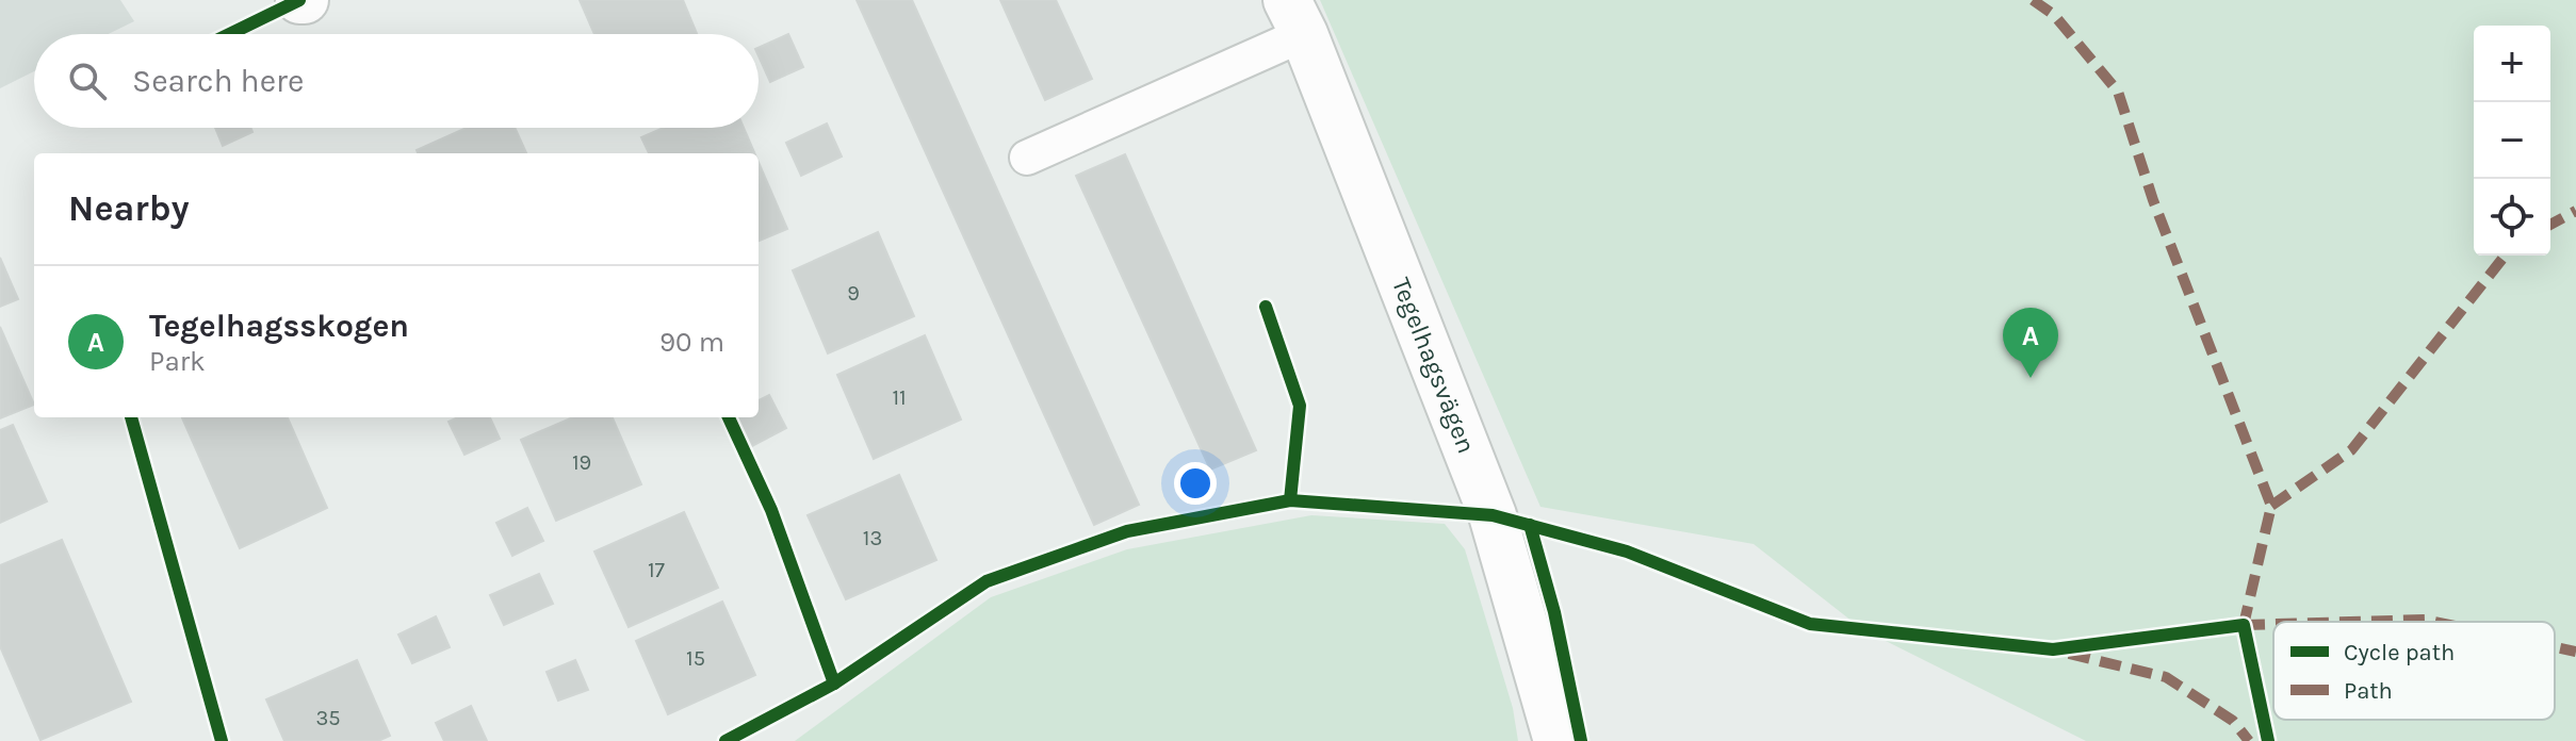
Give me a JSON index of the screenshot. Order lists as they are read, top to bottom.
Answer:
{
  "streets": {
    "street": ["Tegelhagsvägen"]
  },
  "house_numbers": [
    "9",
    "11",
    "19",
    "13",
    "17",
    "15",
    "35"
  ],
  "legend": ["Cycle path", "Path"],
  "page": {
    "map_buttons": ["+", "−"],
    "search": "Search here",
    "heading": "Nearby",
    "list": [
      {
        "mark": "A",
        "name": "Tegelhagsskogen",
        "note": "Park",
        "value": "90 m"
      }
    ],
    "pins": "A"
  }
}
